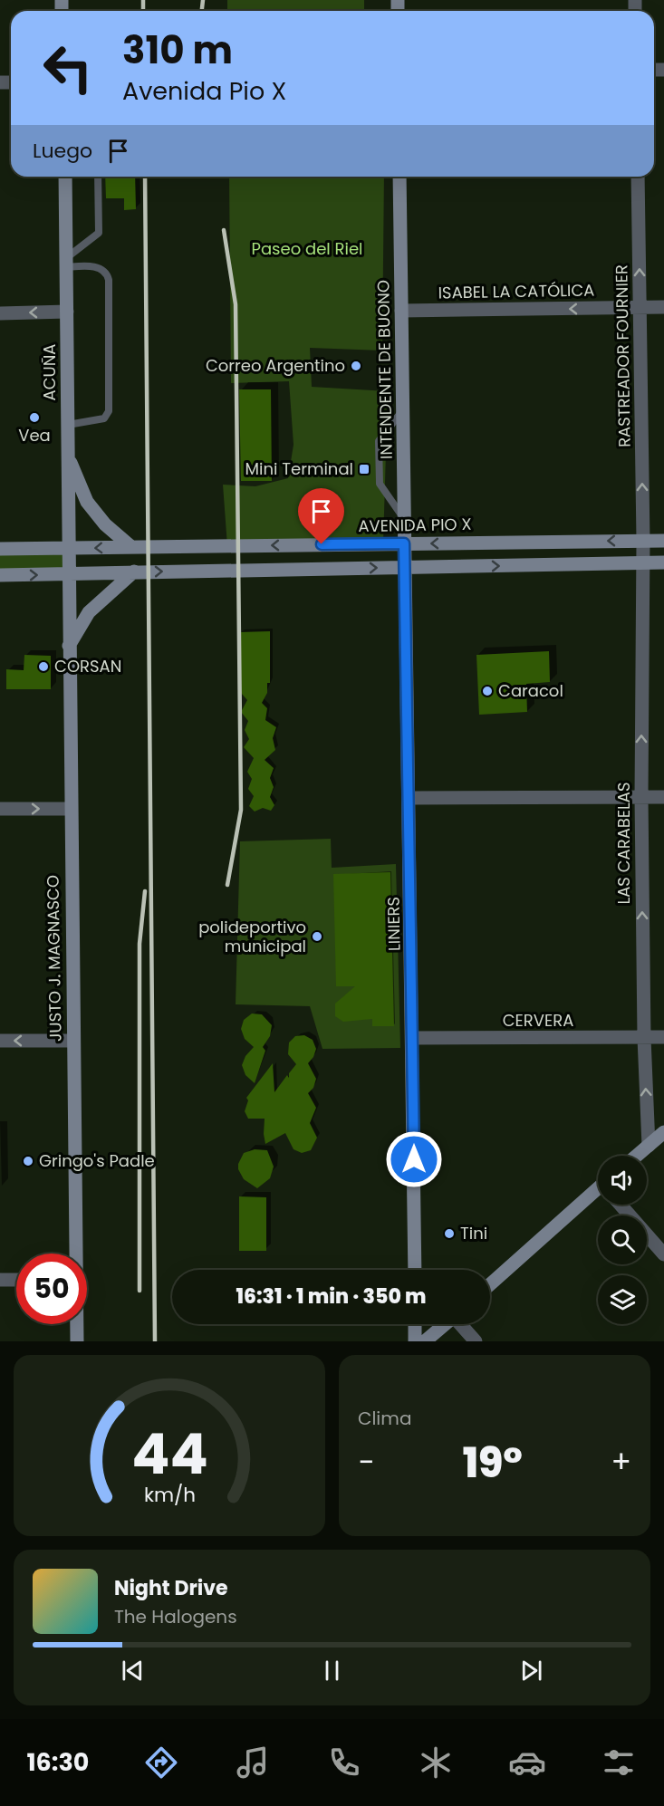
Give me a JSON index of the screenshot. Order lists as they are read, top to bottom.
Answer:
{
  "streets": {
    "main road": [
      "INTENDENTE DE BUONO",
      "ACUÑA",
      "AVENIDA PIO X",
      "LINIERS",
      "JUSTO J. MAGNASCO"
    ],
    "street": [
      "ISABEL LA CATÓLICA",
      "RASTREADOR FOURNIER",
      "LAS CARABELAS",
      "CERVERA"
    ]
  },
  "crossings": [
    ["ISABEL LA CATÓLICA", "RASTREADOR FOURNIER"],
    ["ISABEL LA CATÓLICA", "INTENDENTE DE BUONO"],
    ["RASTREADOR FOURNIER", "AVENIDA PIO X"],
    ["RASTREADOR FOURNIER", "LAS CARABELAS"],
    ["INTENDENTE DE BUONO", "AVENIDA PIO X"],
    ["INTENDENTE DE BUONO", "LINIERS"],
    ["ACUÑA", "AVENIDA PIO X"],
    ["ACUÑA", "JUSTO J. MAGNASCO"],
    ["AVENIDA PIO X", "LAS CARABELAS"],
    ["LAS CARABELAS", "CERVERA"],
    ["LINIERS", "CERVERA"]
  ],
  "one_way": ["ISABEL LA CATÓLICA", "RASTREADOR FOURNIER", "LAS CARABELAS"],
  "parks": ["Paseo del Riel"],
  "places": {
    "other": [
      "Correo Argentino",
      "Vea",
      "CORSAN",
      "Caracol",
      "polideportivo municipal",
      "Gringo's Padle",
      "Tini"
    ],
    "transit": ["Mini Terminal"]
  },
  "page": {
    "turn": ["310 m", "Avenida Pio X"],
    "then": "Luego",
    "limit": "50",
    "trip": "16:31 · 1 min · 350 m",
    "tile": "Clima",
    "heat": ["−", "19°", "+"],
    "song": ["Night Drive", "The Halogens"],
    "tabs": "16:30",
    "gauge": ["44", "km/h"]
  }
}
